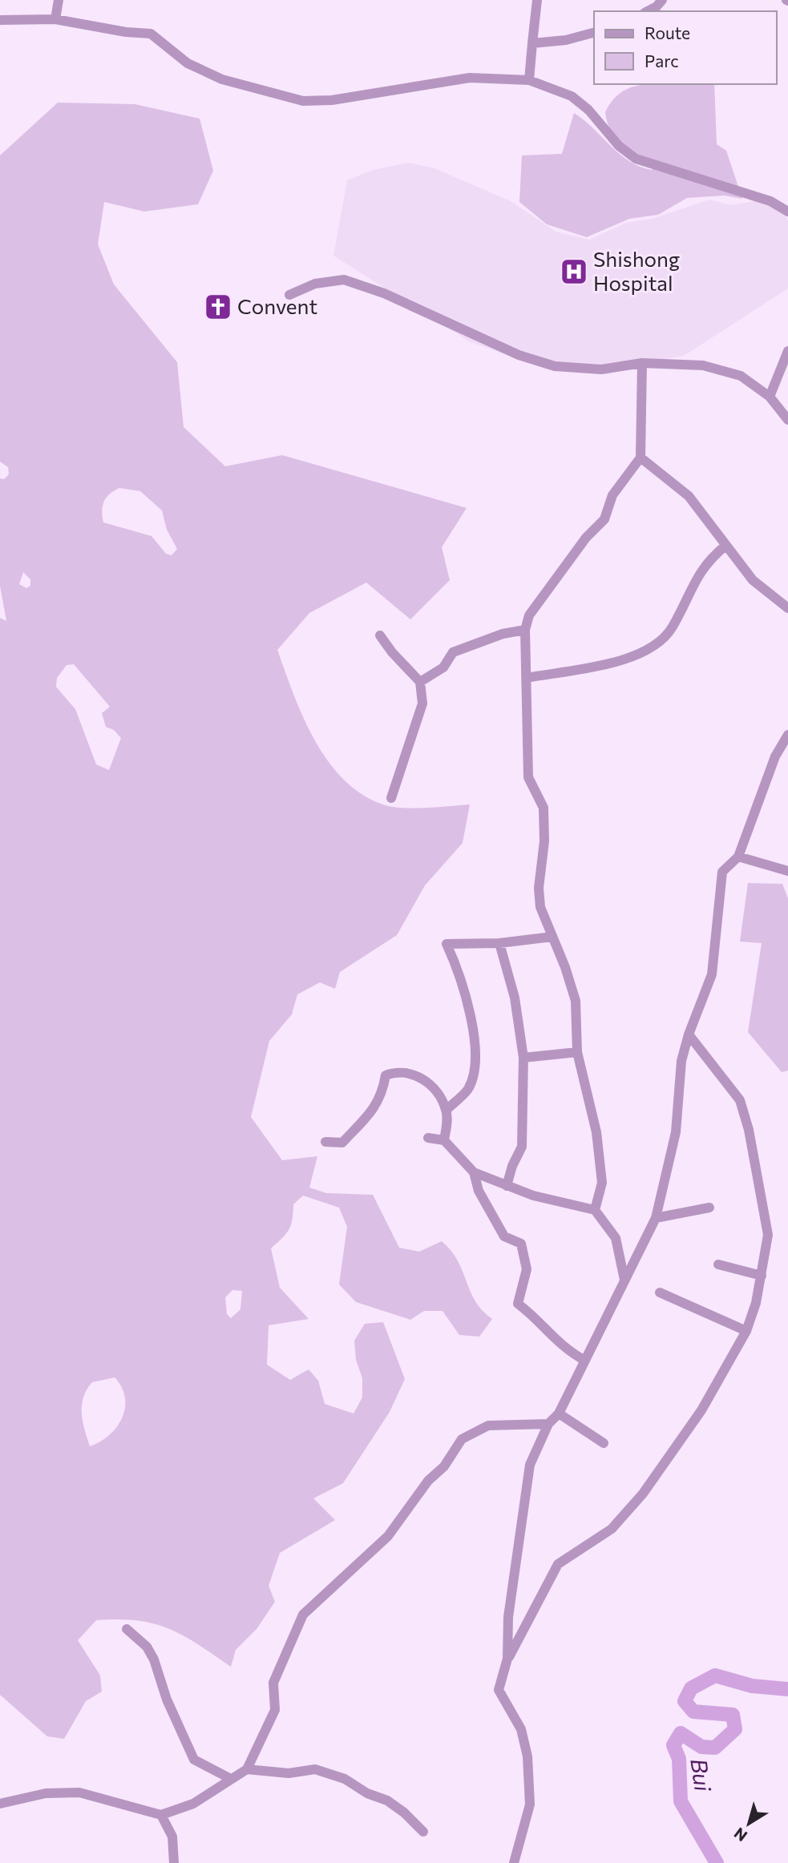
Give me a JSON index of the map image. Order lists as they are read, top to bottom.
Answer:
{
  "water": ["Bui"],
  "places": {
    "hospital": ["Shishong Hospital"],
    "church": ["Convent"]
  },
  "legend": ["Route", "Parc"],
  "north": "bottom left"
}
